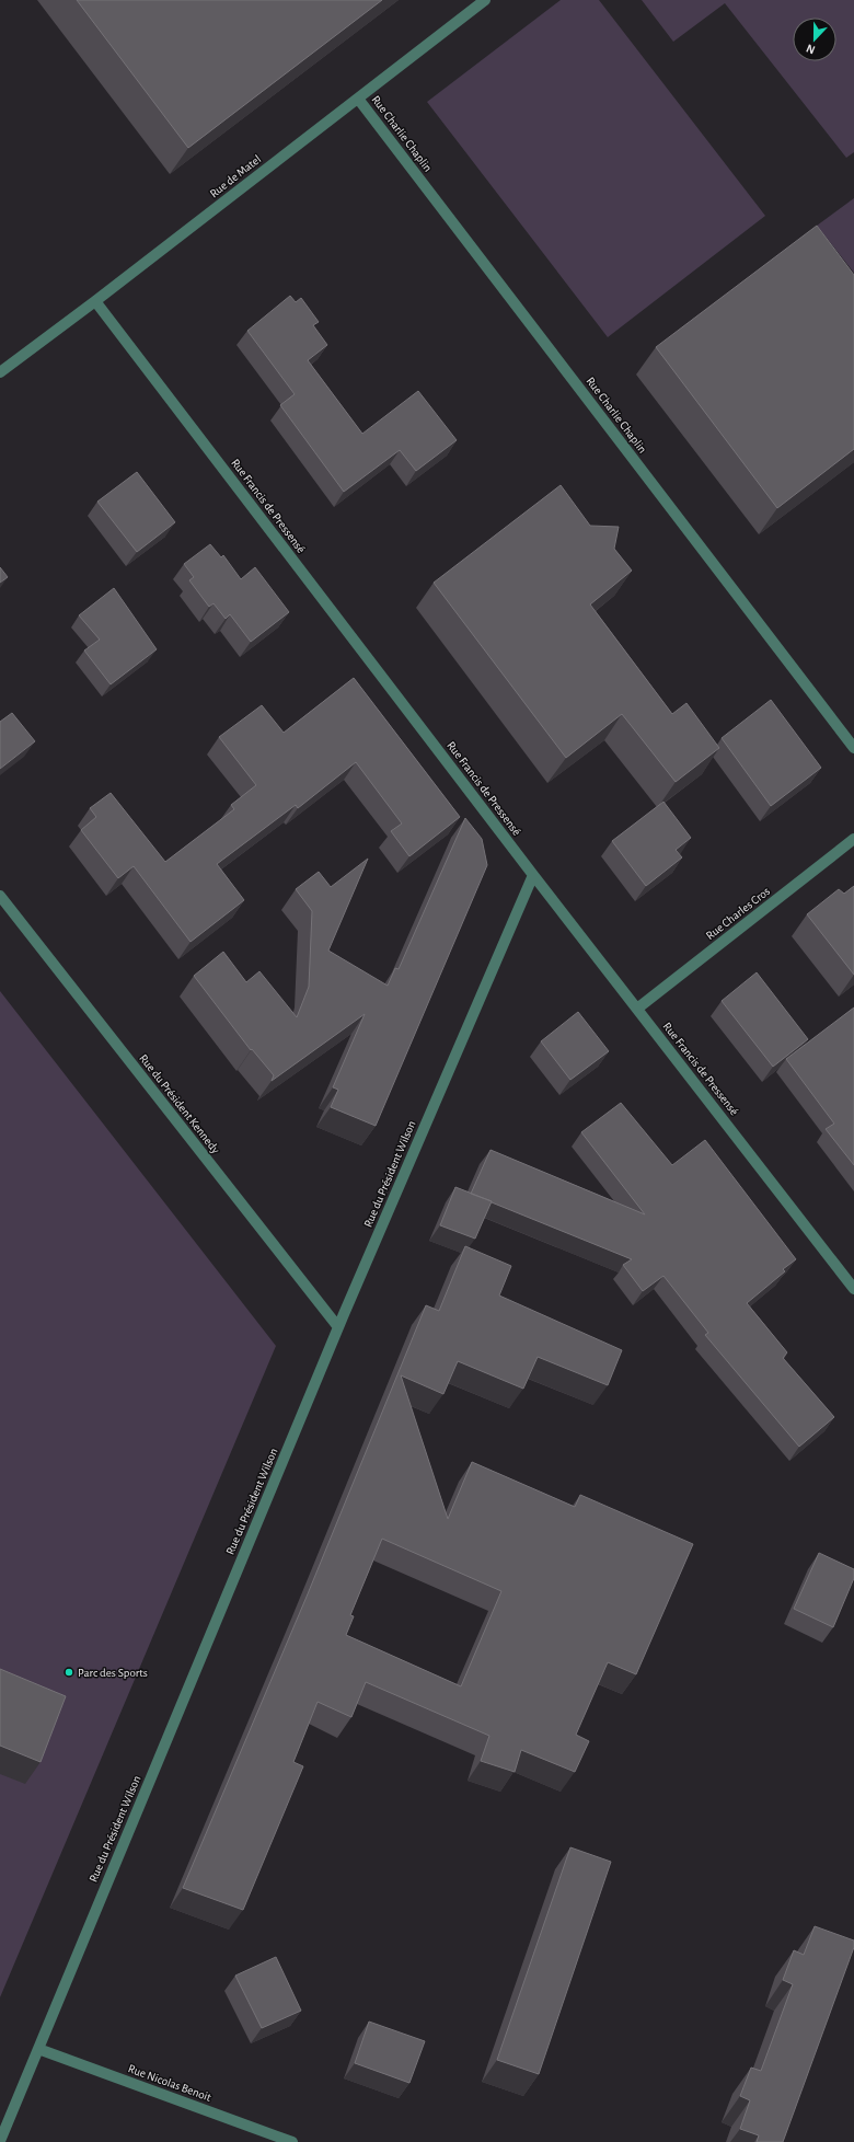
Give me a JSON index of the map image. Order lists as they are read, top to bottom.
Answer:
{
  "streets": {
    "street": [
      "Rue Charlie Chaplin",
      "Rue de Matel",
      "Rue Francis de Pressensé",
      "Rue Charles Cros",
      "Rue du Président Kennedy",
      "Rue du Président Wilson",
      "Rue Nicolas Benoit"
    ]
  },
  "crossings": [
    ["Rue Charlie Chaplin", "Rue de Matel"],
    ["Rue de Matel", "Rue Francis de Pressensé"],
    ["Rue Francis de Pressensé", "Rue Charles Cros"],
    ["Rue Francis de Pressensé", "Rue du Président Wilson"],
    ["Rue du Président Kennedy", "Rue du Président Wilson"],
    ["Rue du Président Wilson", "Rue Nicolas Benoit"]
  ],
  "places": ["Parc des Sports"],
  "north": "bottom"
}
